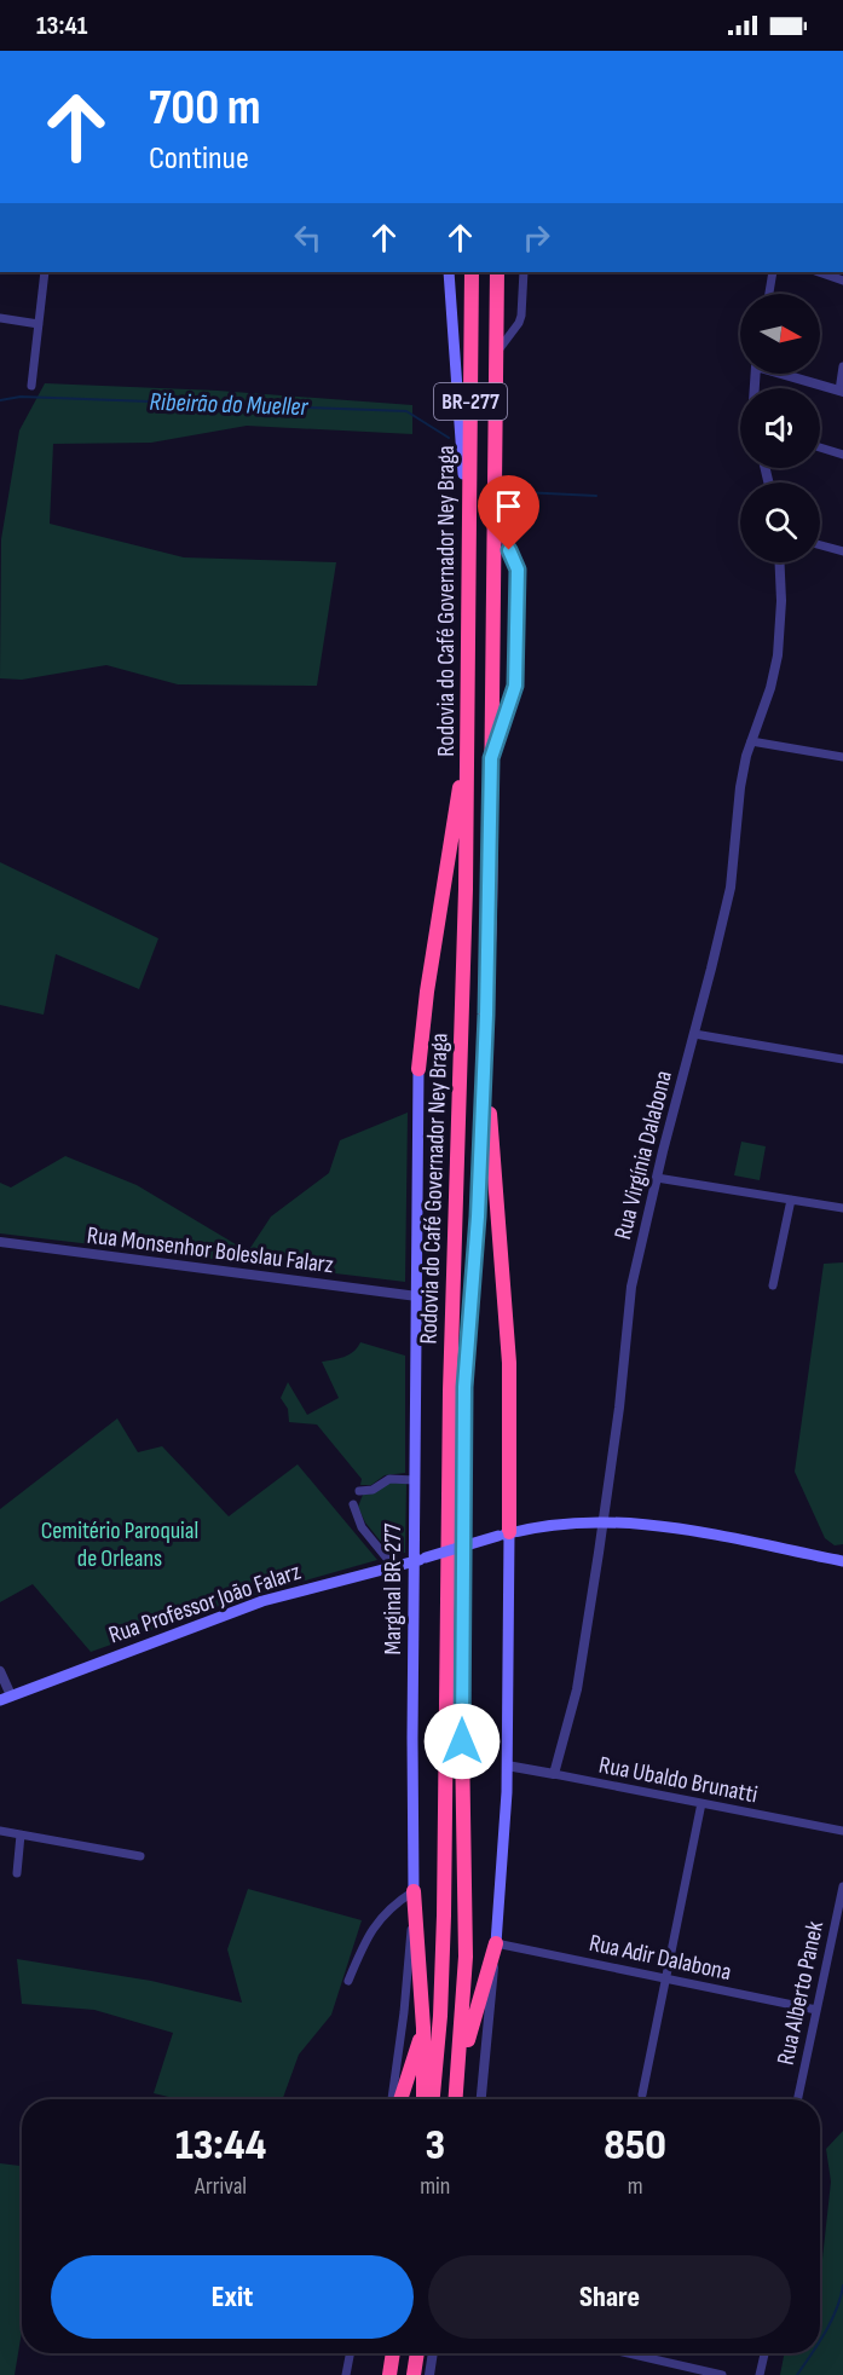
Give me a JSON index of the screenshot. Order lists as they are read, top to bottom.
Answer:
{
  "streets": {
    "highway": ["BR-277", "Rodovia do Café Governador Ney Braga"],
    "main road": ["Marginal BR-277", "Rua Professor João Falarz"],
    "street": [
      "Rua Virgínia Dalabona",
      "Rua Monsenhor Boleslau Falarz",
      "Rua Ubaldo Brunatti",
      "Rua Adir Dalabona",
      "Rua Alberto Panek"
    ]
  },
  "crossings": [
    ["Rua Virgínia Dalabona", "Rua Professor João Falarz"],
    ["Rua Virgínia Dalabona", "Rua Ubaldo Brunatti"],
    ["Rua Monsenhor Boleslau Falarz", "Marginal BR-277"],
    ["Marginal BR-277", "Rua Professor João Falarz"],
    ["Rua Adir Dalabona", "Rua Alberto Panek"]
  ],
  "water": ["Ribeirão do Mueller"],
  "parks": ["Cemitério Paroquial de Orleans"],
  "north": "right",
  "page": {
    "status": "13:41",
    "turn": ["700 m", "Continue"],
    "eta": [
      "13:44",
      "Arrival",
      "3",
      "min",
      "850",
      "m"
    ],
    "buttons": ["Exit", "Share"]
  }
}
